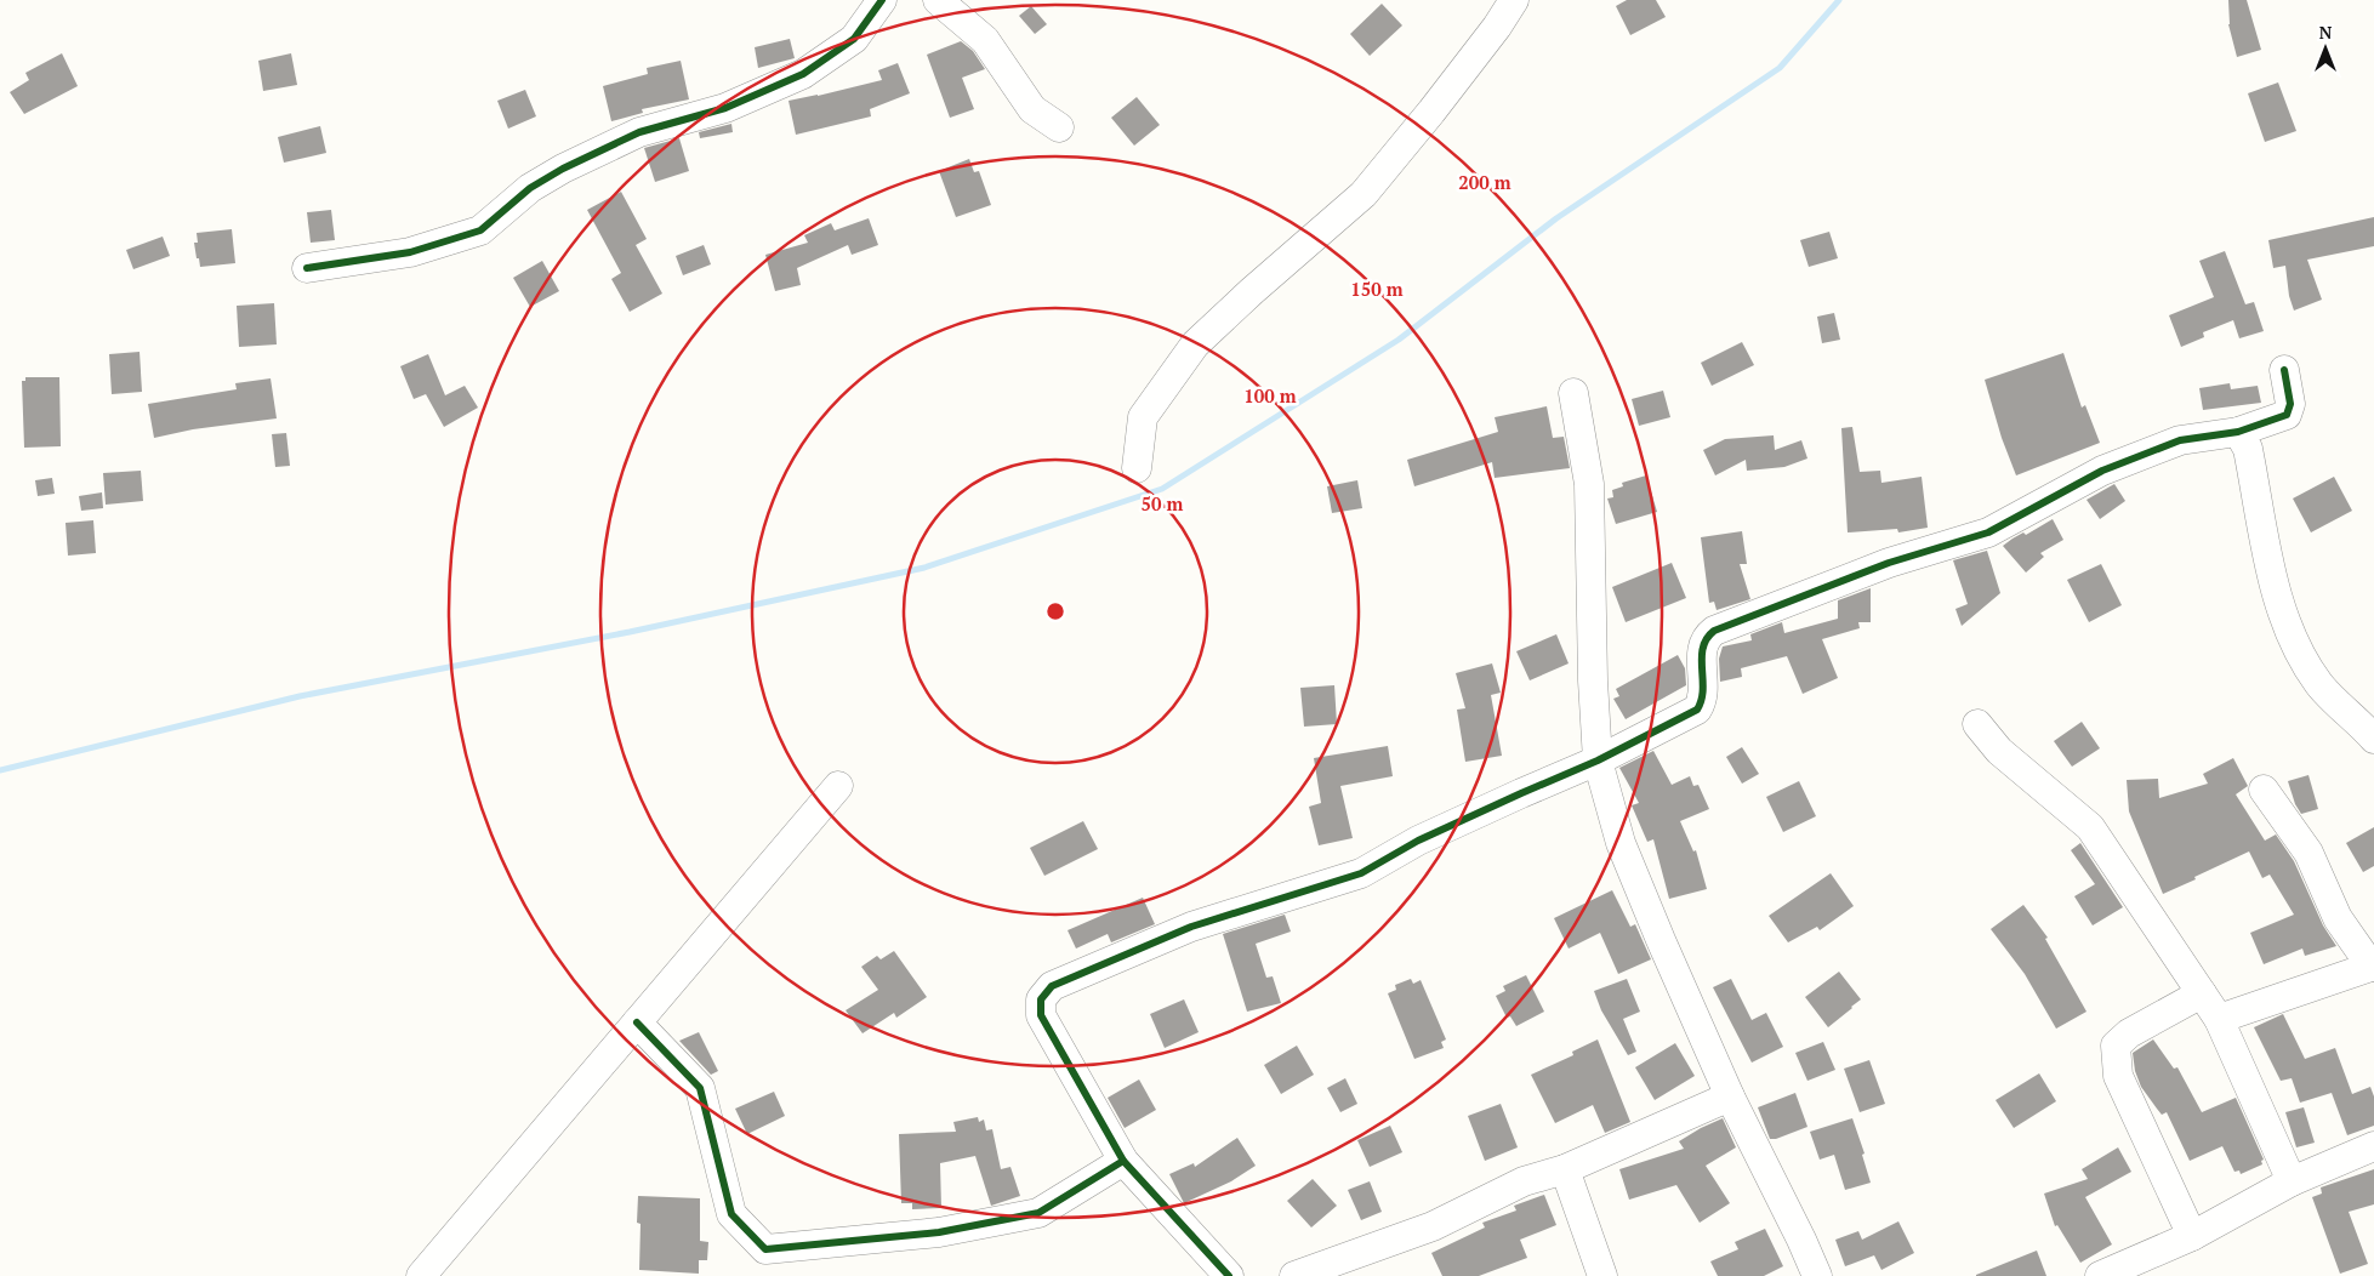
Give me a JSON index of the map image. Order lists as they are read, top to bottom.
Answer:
{
  "north": "top",
  "rings": [
    "200 m",
    "150 m",
    "100 m",
    "50 m"
  ]
}
